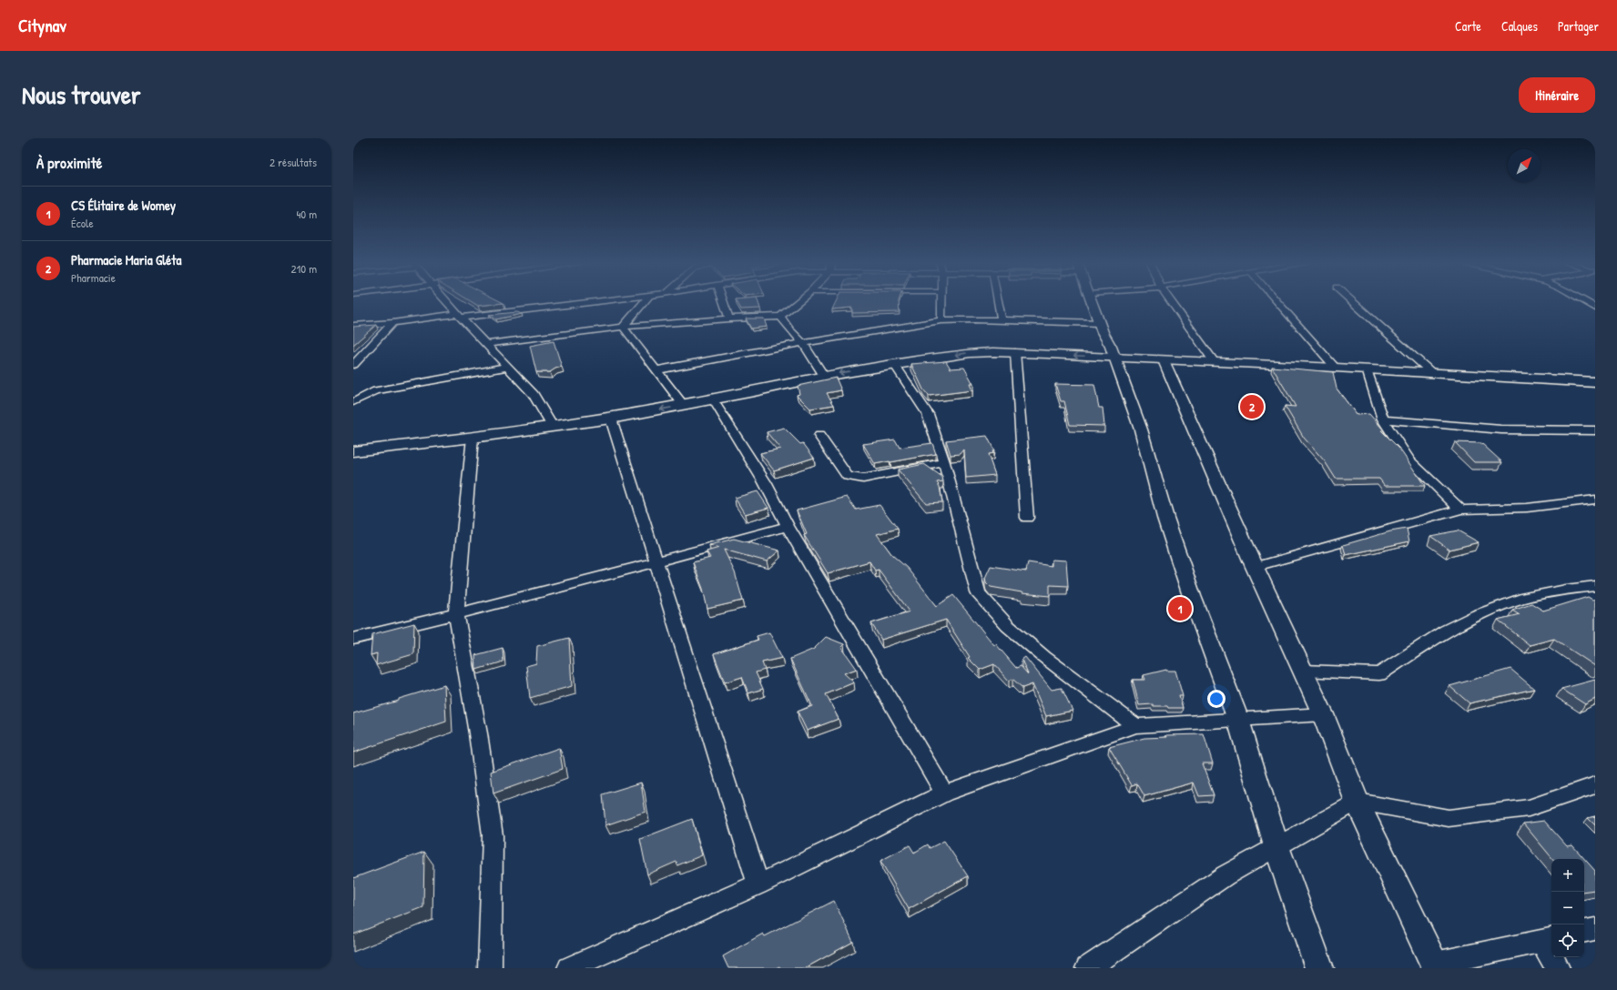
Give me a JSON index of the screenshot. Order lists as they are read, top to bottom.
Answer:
{
  "north": "top right",
  "page": {
    "header": "Citynav",
    "nav": ["Carte", "Calques", "Partager"],
    "title": "Nous trouver",
    "buttons": "Itinéraire",
    "heading": ["À proximité", "2 résultats"],
    "list": [
      {
        "mark": "1",
        "name": "CS Élitaire de Womey",
        "note": "École",
        "value": "40 m"
      },
      {
        "mark": "2",
        "name": "Pharmacie Maria Gléta",
        "note": "Pharmacie",
        "value": "210 m"
      }
    ],
    "pins": ["2", "1"],
    "map_buttons": ["+", "−"]
  }
}
